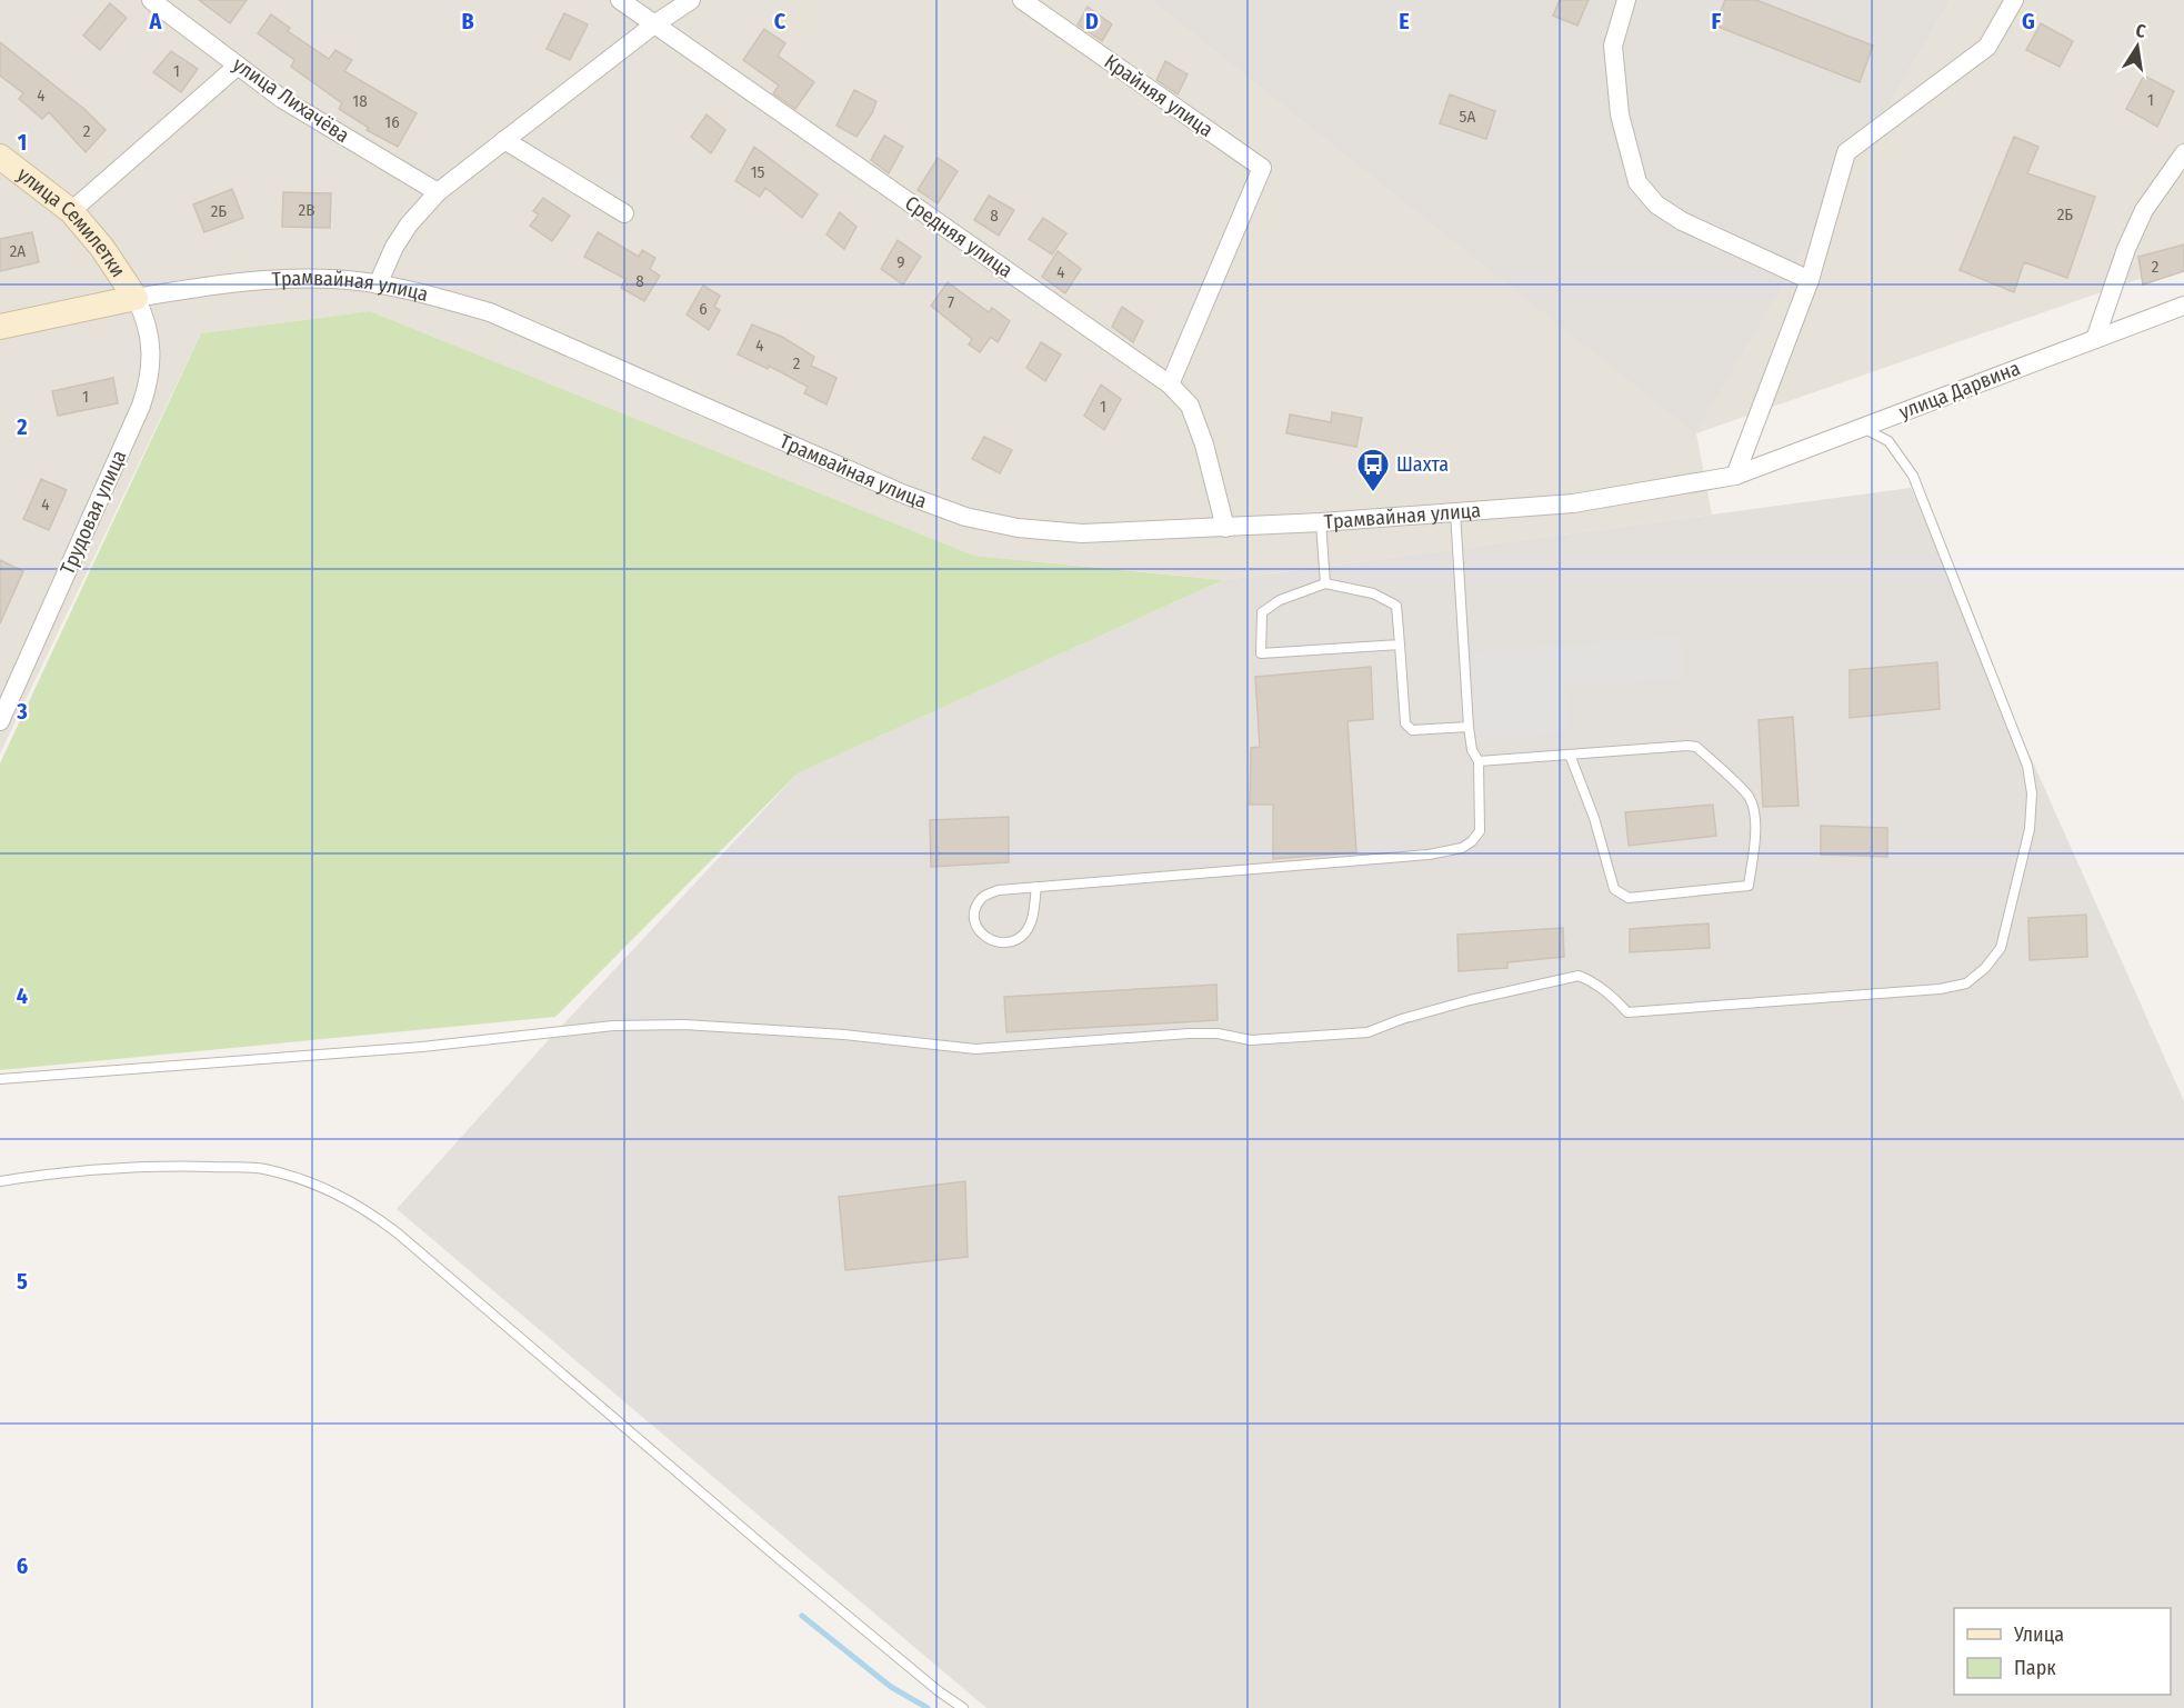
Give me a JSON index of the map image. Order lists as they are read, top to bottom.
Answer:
{
  "streets": {
    "street": [
      "Крайняя улица",
      "улица Лихачёва",
      "улица Семилетки",
      "Средняя улица",
      "Трамвайная улица",
      "улица Дарвина",
      "Трудовая улица"
    ]
  },
  "crossings": [
    ["Крайняя улица", "Средняя улица"],
    ["улица Семилетки", "Трамвайная улица"],
    ["улица Семилетки", "Трудовая улица"],
    ["Средняя улица", "Трамвайная улица"],
    ["Трамвайная улица", "улица Дарвина"],
    ["Трамвайная улица", "Трудовая улица"]
  ],
  "places": {
    "bus stop": ["Шахта"]
  },
  "house_numbers": [
    "1",
    "4",
    "1",
    "18",
    "5А",
    "16",
    "2",
    "15",
    "2В",
    "2Б",
    "2Б",
    "8",
    "2А",
    "9",
    "2",
    "4",
    "8",
    "7",
    "6",
    "4",
    "2",
    "1",
    "1",
    "4"
  ],
  "legend": ["Улица", "Парк"],
  "north": "top",
  "grid": {
    "columns": [
      "A",
      "B",
      "C",
      "D",
      "E",
      "F",
      "G"
    ],
    "rows": [
      "1",
      "2",
      "3",
      "4",
      "5",
      "6"
    ]
  }
}
